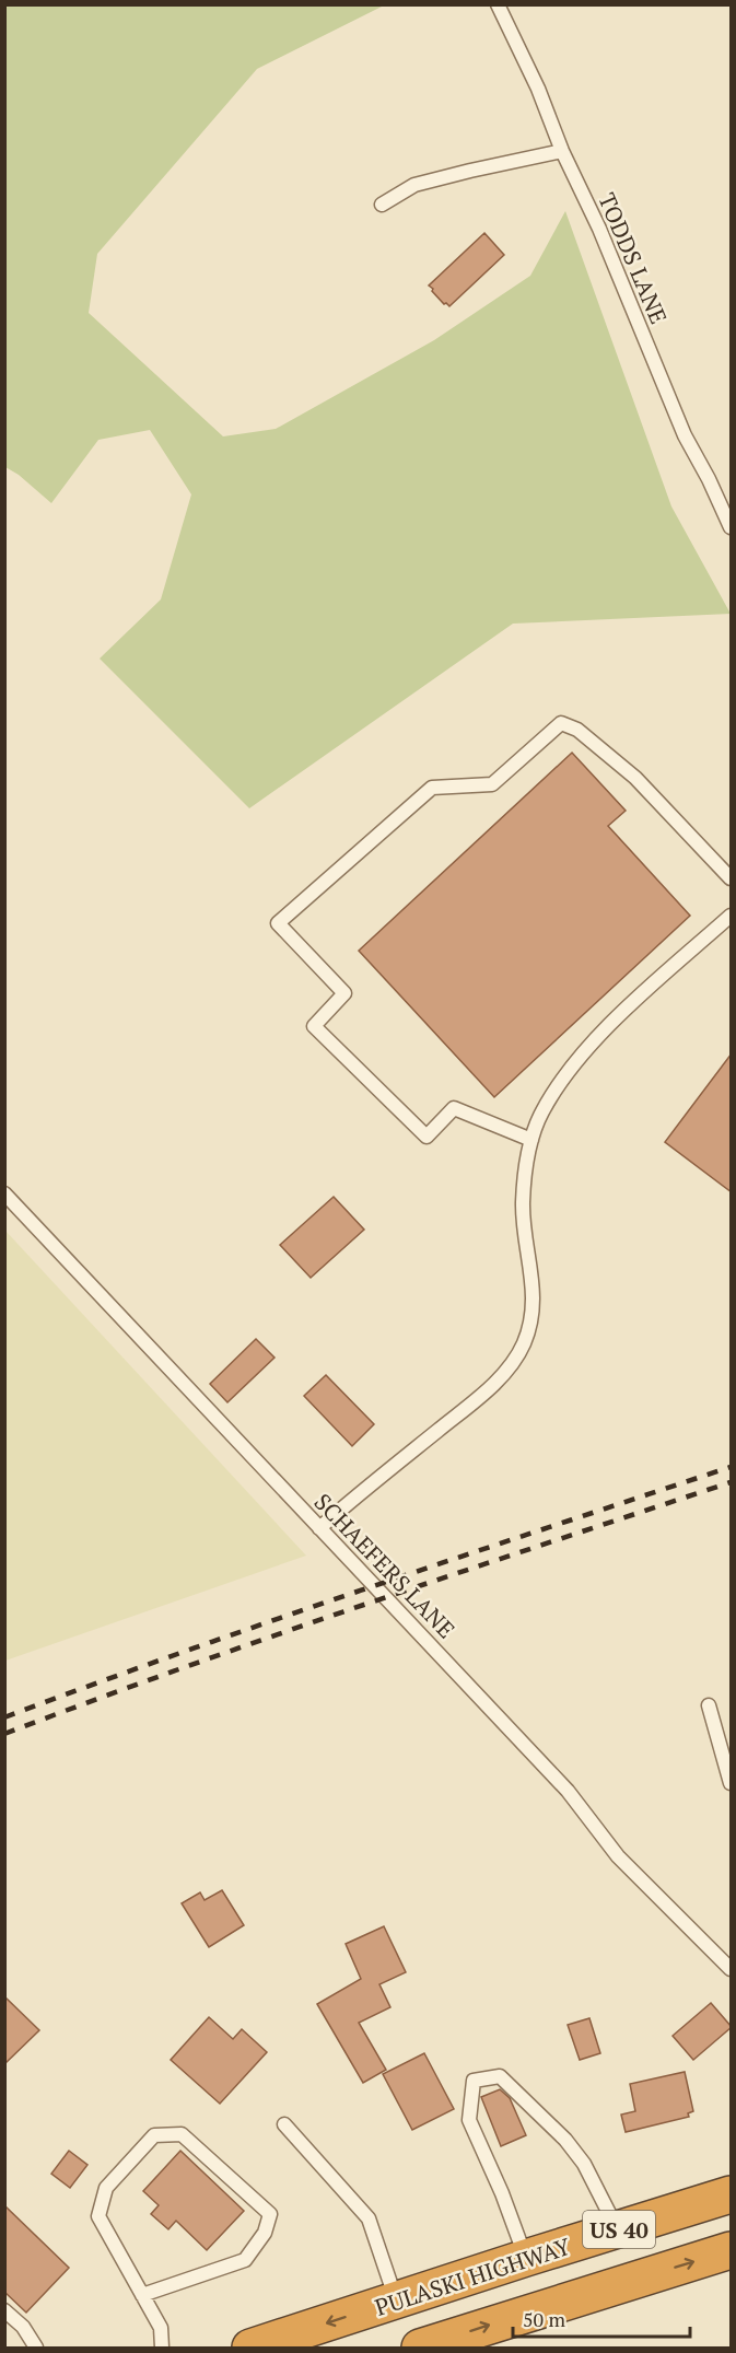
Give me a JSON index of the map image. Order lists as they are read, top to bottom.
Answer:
{
  "streets": {
    "highway": ["US 40", "PULASKI HIGHWAY"],
    "lane": ["TODDS LANE", "SCHAEFERS LANE"]
  },
  "scale_bar": "50 m"
}
